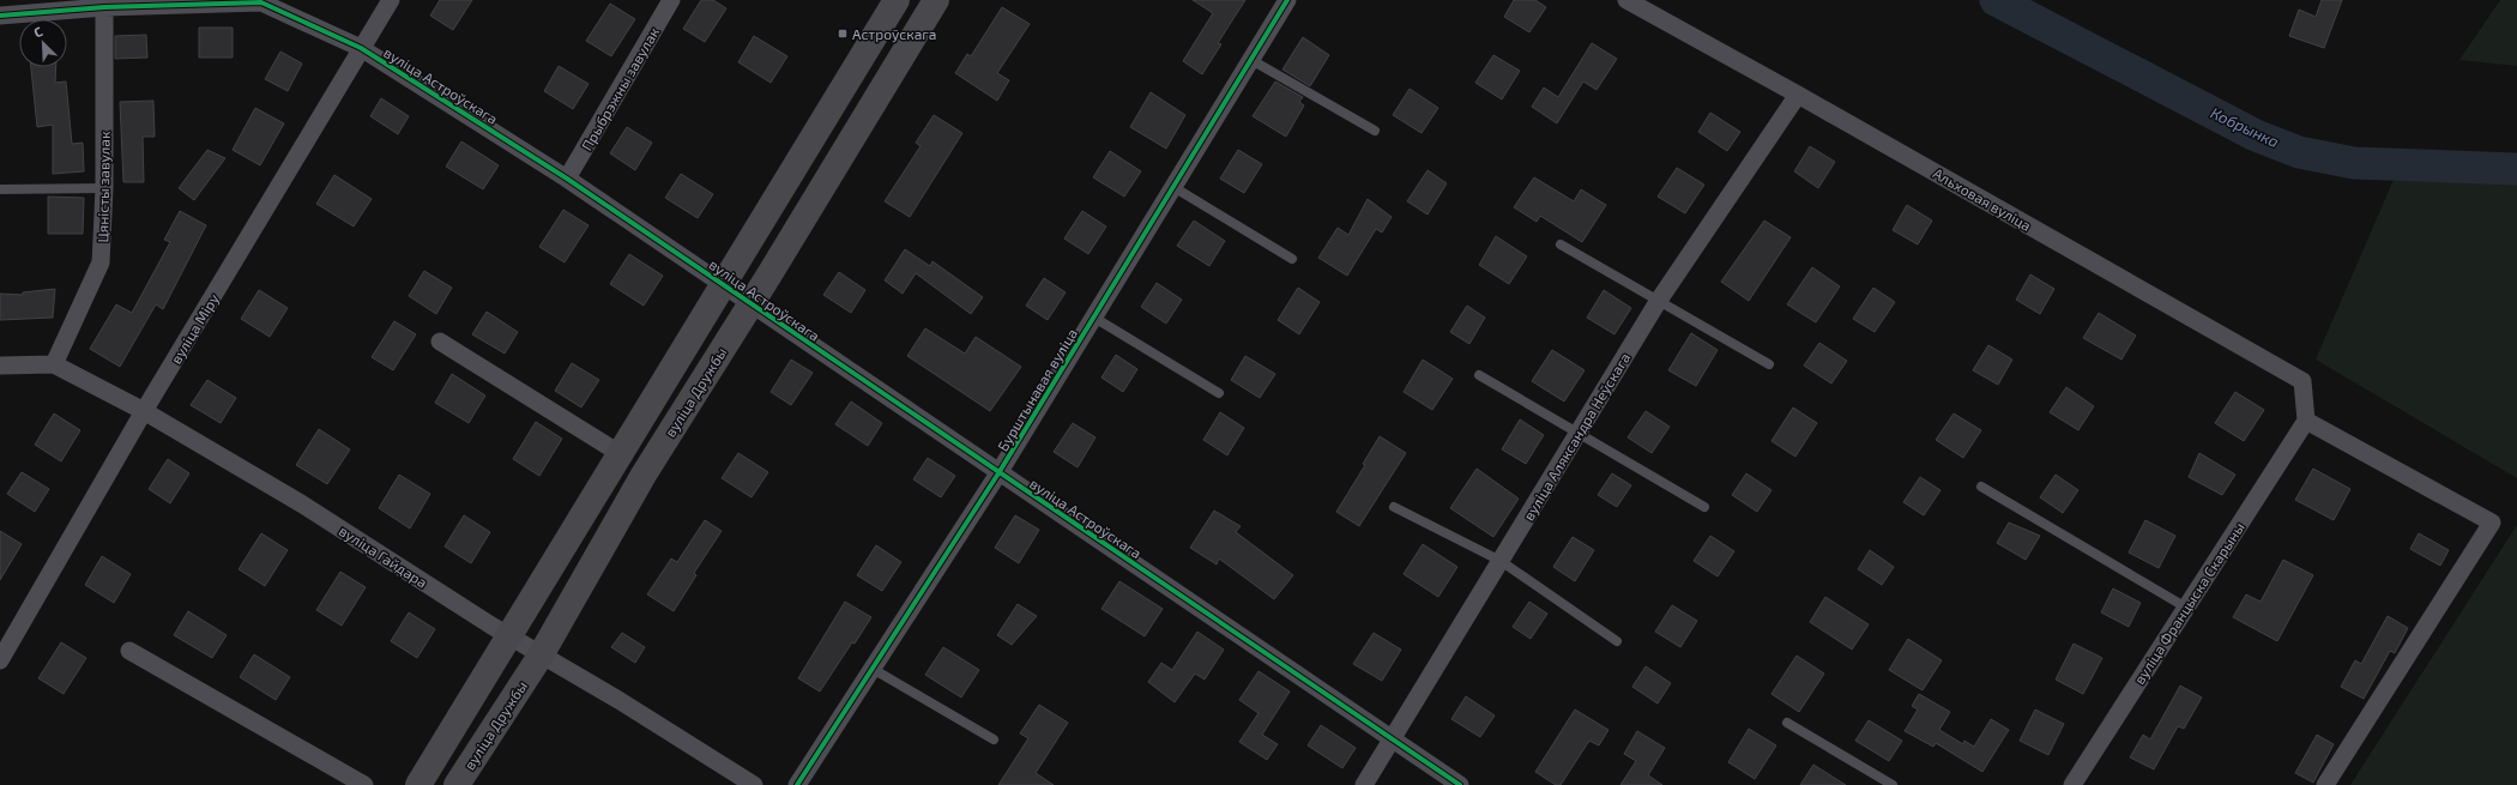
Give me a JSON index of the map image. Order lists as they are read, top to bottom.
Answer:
{
  "streets": {
    "main road": ["вуліца Дружбы"],
    "street": [
      "вуліца Астроўскага",
      "Прыбрэжны завулак",
      "Цяністы завулак",
      "Альховая вуліца",
      "вуліца Міру",
      "Бурштынавая вуліца",
      "вуліца Аляксандра Неўскага",
      "вуліца Гайдара",
      "вуліца Францыска Скарыны"
    ]
  },
  "crossings": [
    ["вуліца Астроўскага", "Прыбрэжны завулак"],
    ["вуліца Астроўскага", "Цяністы завулак"],
    ["вуліца Астроўскага", "вуліца Міру"],
    ["вуліца Астроўскага", "Бурштынавая вуліца"],
    ["вуліца Астроўскага", "вуліца Дружбы"],
    ["вуліца Астроўскага", "вуліца Аляксандра Неўскага"],
    ["Цяністы завулак", "вуліца Гайдара"],
    ["Альховая вуліца", "вуліца Аляксандра Неўскага"],
    ["Альховая вуліца", "вуліца Францыска Скарыны"],
    ["вуліца Міру", "вуліца Гайдара"],
    ["вуліца Дружбы", "вуліца Гайдара"]
  ],
  "water": ["Кобрынка"],
  "places": {
    "transit": ["Астроўскага"]
  },
  "north": "top left"
}
